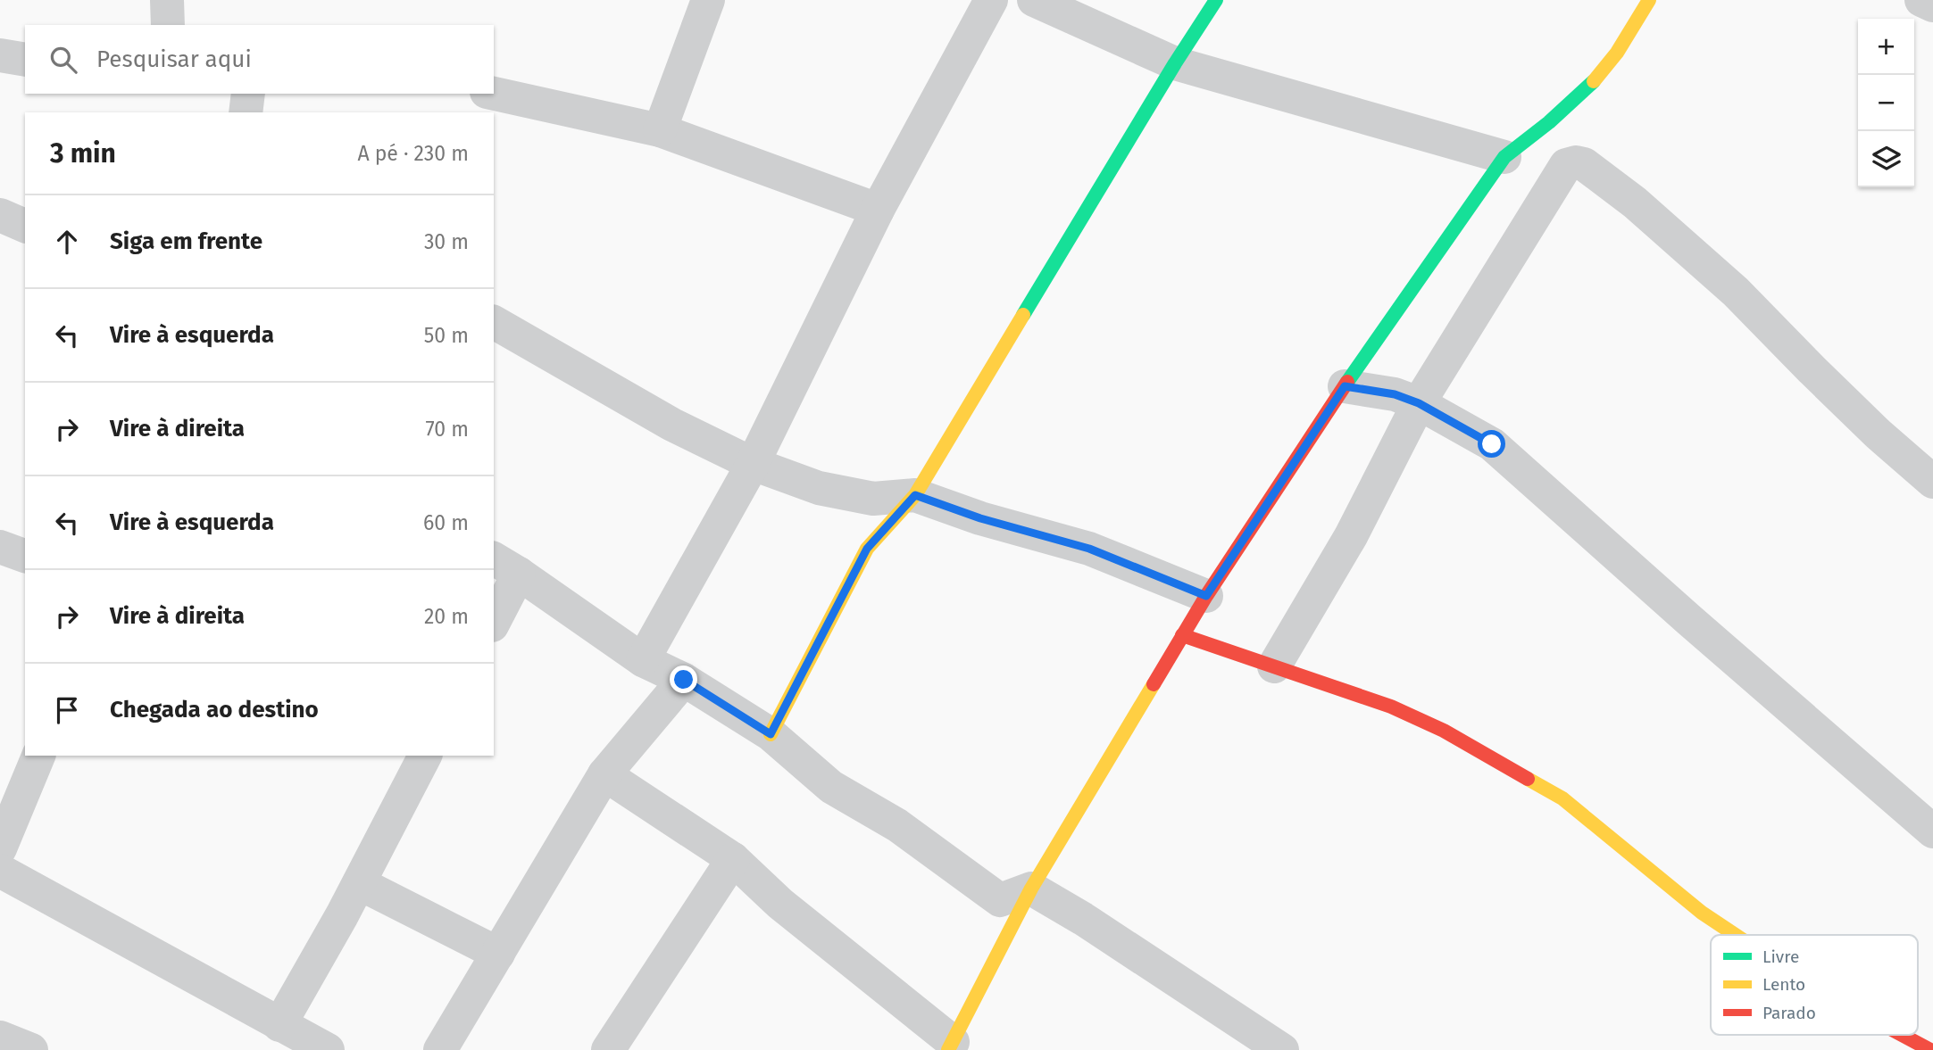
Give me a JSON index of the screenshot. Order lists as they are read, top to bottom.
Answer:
{
  "legend": ["Livre", "Lento", "Parado"],
  "page": {
    "map_buttons": ["+", "−"],
    "search": "Pesquisar aqui",
    "heading": ["3 min", "A pé · 230 m"],
    "list": [
      ["Siga em frente", "30 m"],
      ["Vire à esquerda", "50 m"],
      ["Vire à direita", "70 m"],
      ["Vire à esquerda", "60 m"],
      ["Vire à direita", "20 m"],
      "Chegada ao destino"
    ]
  }
}
